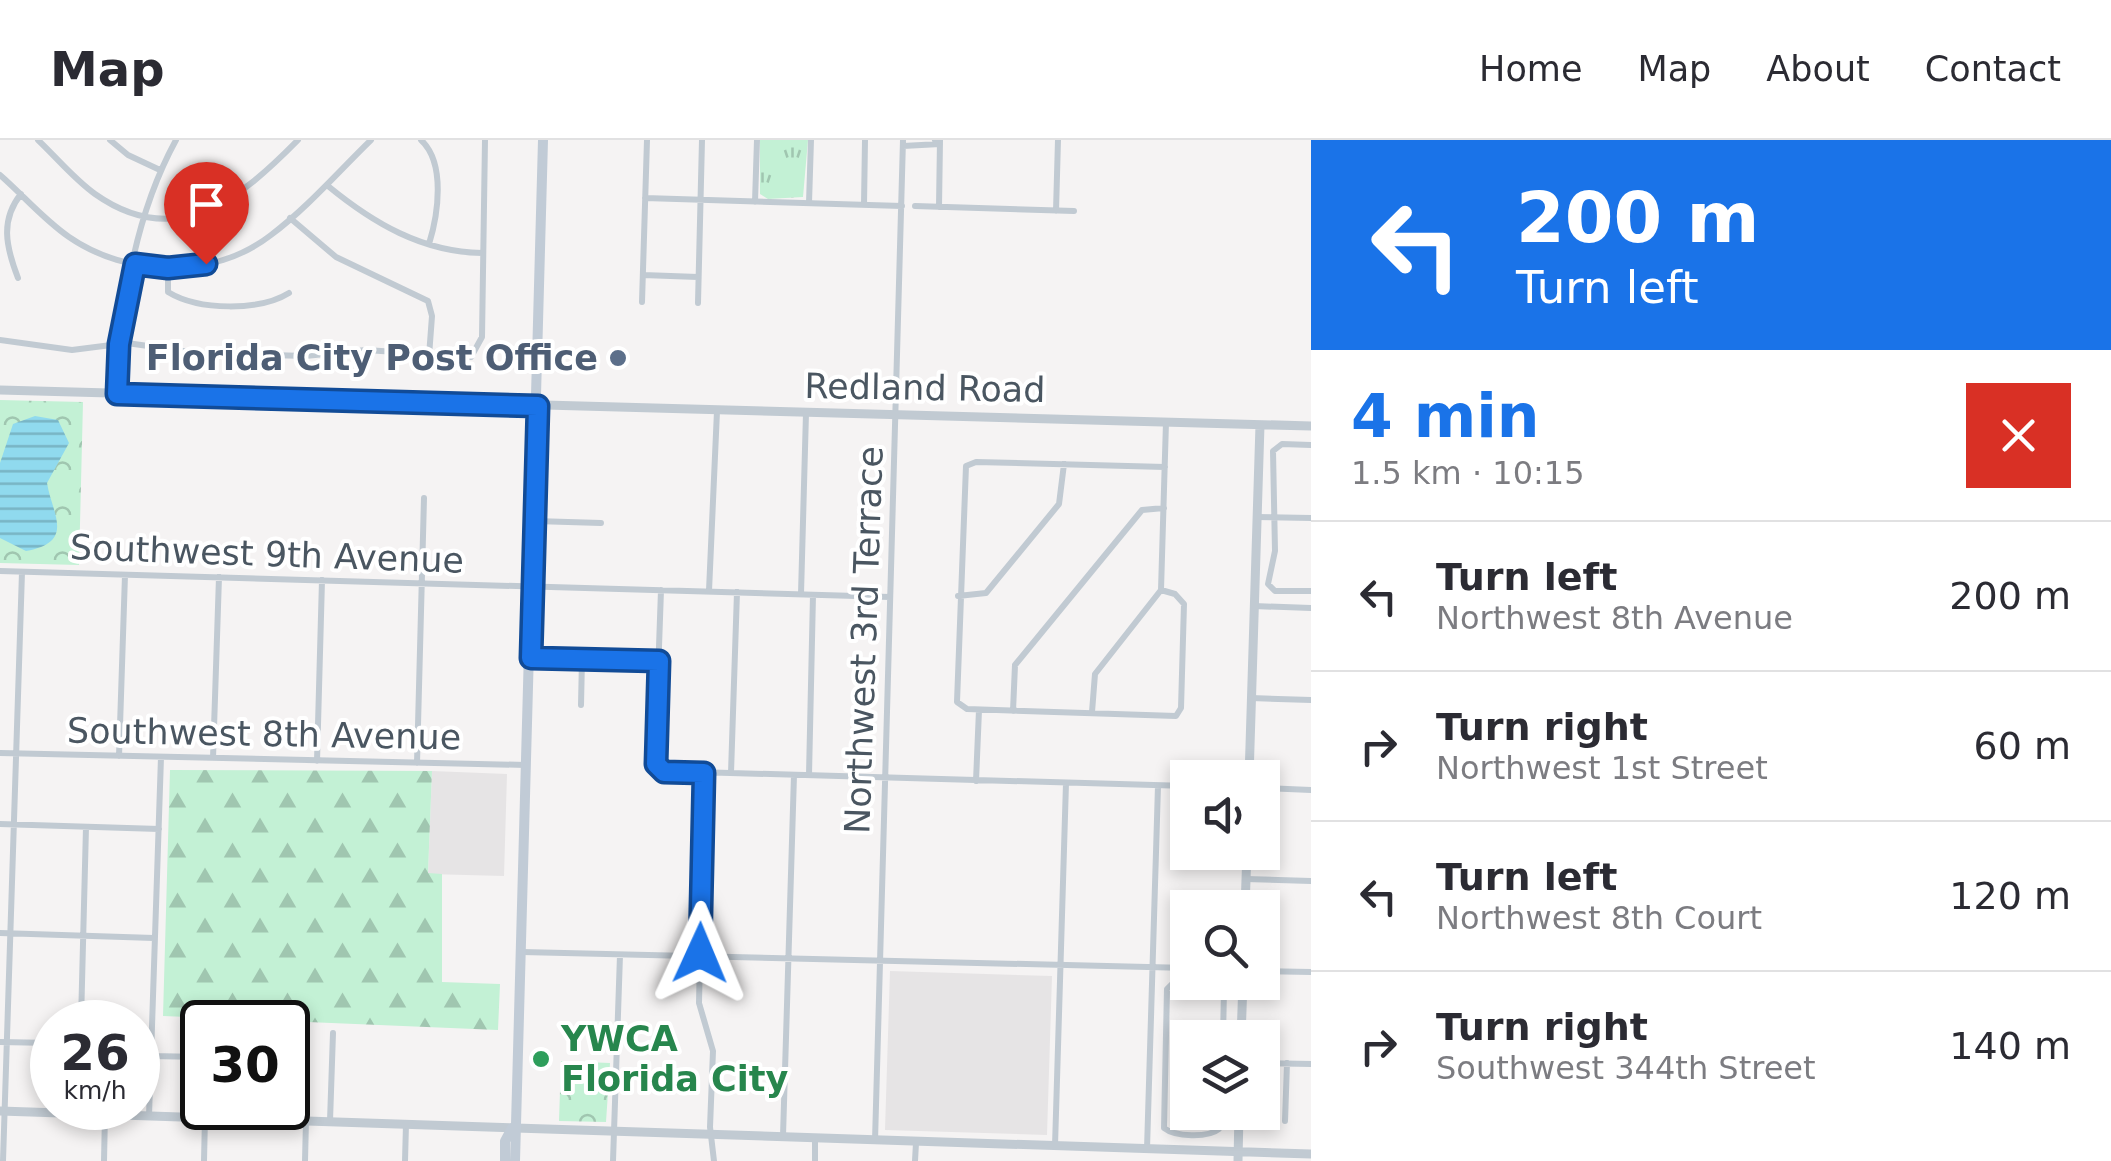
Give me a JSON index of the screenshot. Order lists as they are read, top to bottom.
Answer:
{
  "streets": {
    "street": [
      "Redland Road",
      "Southwest 9th Avenue",
      "Northwest 3rd Terrace",
      "Southwest 8th Avenue"
    ]
  },
  "crossings": [
    ["Redland Road", "Northwest 3rd Terrace"],
    ["Southwest 9th Avenue", "Northwest 3rd Terrace"]
  ],
  "places": ["Florida City Post Office", "YWCA Florida City"],
  "page": {
    "header": "Map",
    "nav": [
      "Home",
      "Map",
      "About",
      "Contact"
    ],
    "turn": ["200 m", "Turn left"],
    "heading": ["4 min", "1.5 km · 10:15"],
    "list": [
      {
        "name": "Turn left",
        "note": "Northwest 8th Avenue",
        "value": "200 m"
      },
      {
        "name": "Turn right",
        "note": "Northwest 1st Street",
        "value": "60 m"
      },
      {
        "name": "Turn left",
        "note": "Northwest 8th Court",
        "value": "120 m"
      },
      {
        "name": "Turn right",
        "note": "Southwest 344th Street",
        "value": "140 m"
      }
    ],
    "speed": "26 km/h",
    "limit": "30"
  }
}
